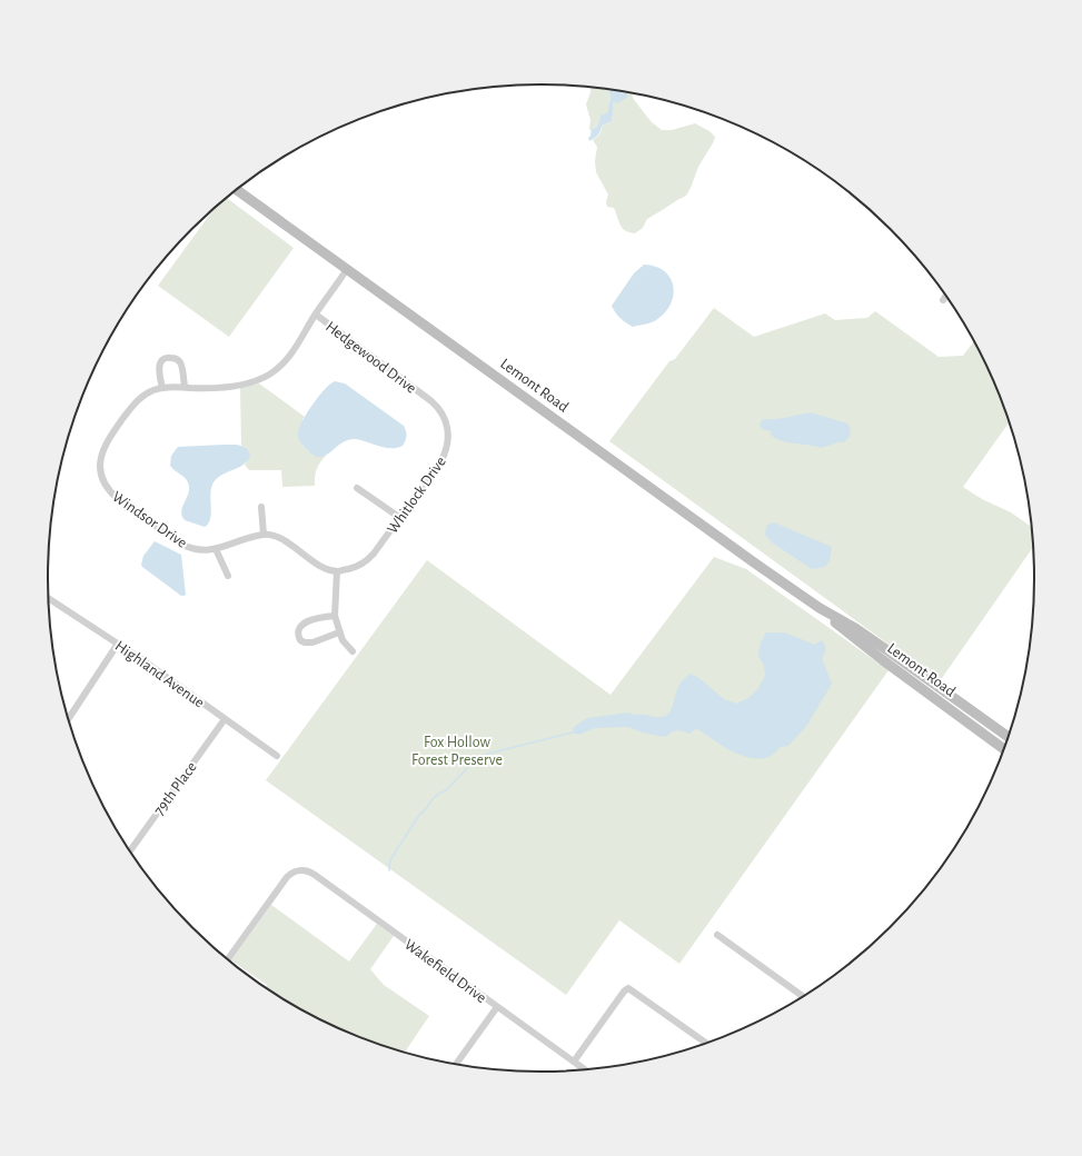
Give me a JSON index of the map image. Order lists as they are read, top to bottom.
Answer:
{
  "streets": {
    "main road": ["Lemont Road"],
    "street": [
      "Hedgewood Drive",
      "Whitlock Drive",
      "Windsor Drive",
      "Highland Avenue",
      "79th Place",
      "Wakefield Drive"
    ]
  },
  "crossings": [
    ["Hedgewood Drive", "Whitlock Drive"],
    ["Hedgewood Drive", "Windsor Drive"],
    ["Lemont Road", "Windsor Drive"],
    ["Highland Avenue", "79th Place"]
  ],
  "parks": ["Fox Hollow Forest Preserve"]
}
